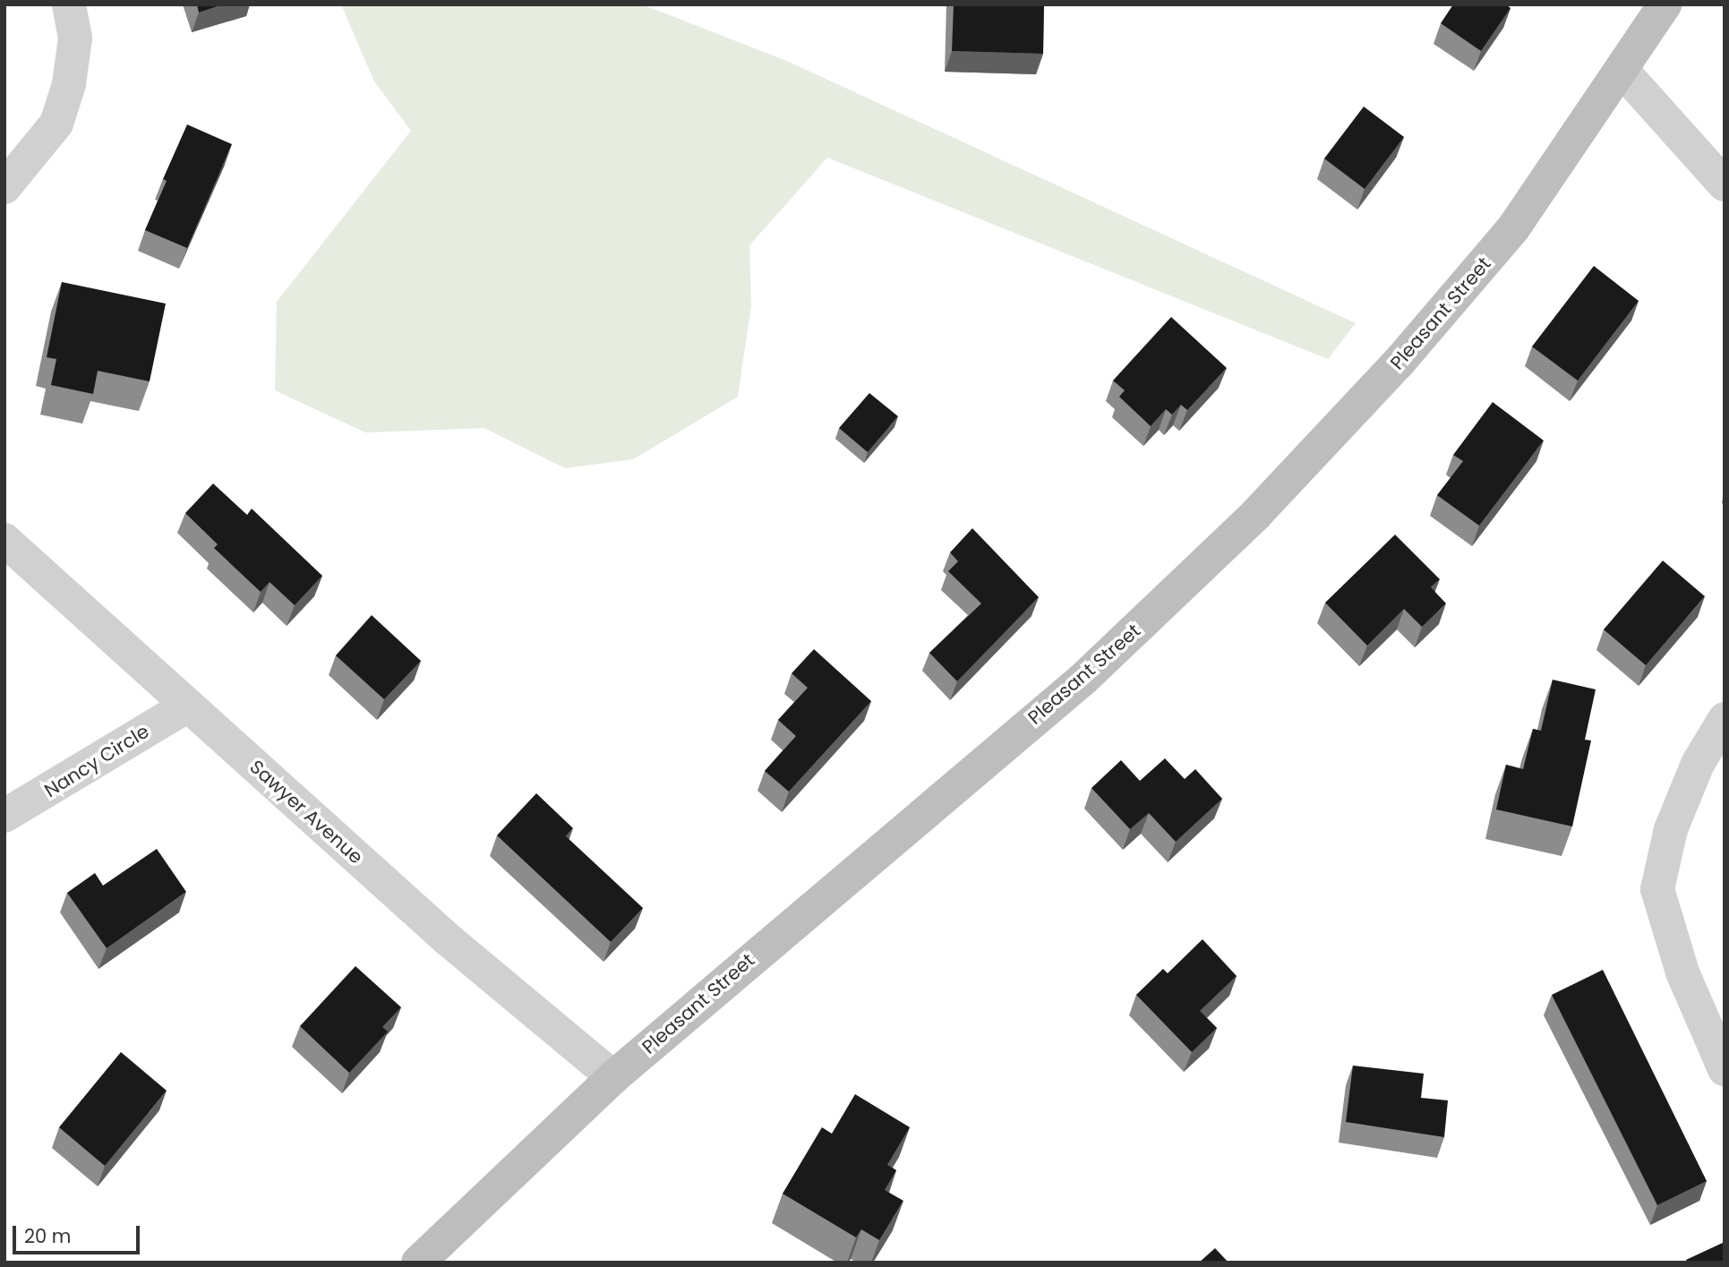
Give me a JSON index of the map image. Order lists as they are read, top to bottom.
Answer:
{
  "streets": {
    "main road": ["Pleasant Street"],
    "street": ["Nancy Circle", "Sawyer Avenue"]
  },
  "crossings": [
    ["Pleasant Street", "Sawyer Avenue"],
    ["Nancy Circle", "Sawyer Avenue"]
  ],
  "scale_bar": "20 m"
}
